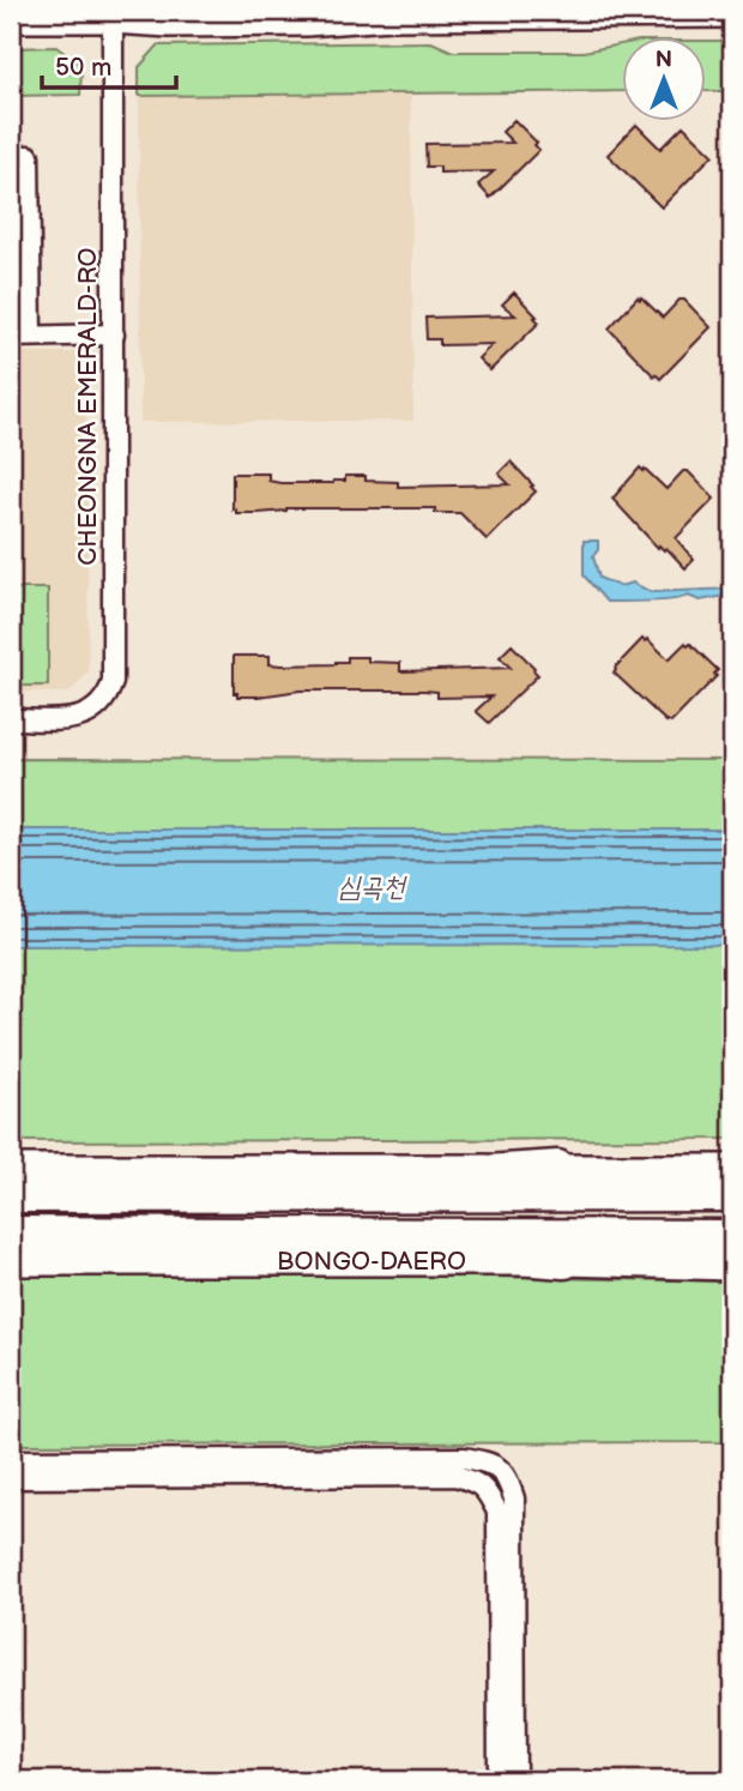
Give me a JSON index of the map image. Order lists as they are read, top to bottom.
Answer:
{
  "streets": {
    "highway": ["BONGO-DAERO"],
    "street": ["CHEONGNA EMERALD-RO"]
  },
  "water": ["심곡천"],
  "scale_bar": "50 m",
  "north": "top"
}
